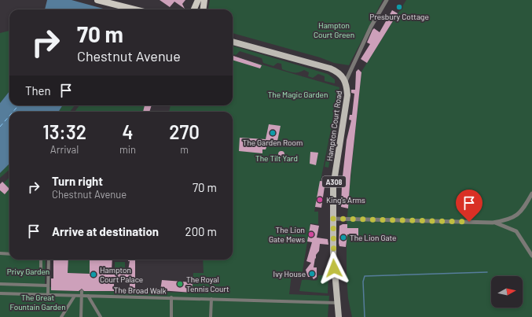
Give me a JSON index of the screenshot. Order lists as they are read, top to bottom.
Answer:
{
  "streets": {
    "main road": ["Hampton Court Road", "A308"],
    "street": ["The Broad Walk"]
  },
  "crossings": [
    ["Hampton Court Road", "The Broad Walk"]
  ],
  "parks": [
    "Hampton Court Green",
    "The Magic Garden",
    "The Tilt Yard",
    "Privy Garden",
    "The Great Fountain Garden"
  ],
  "places": [
    "Presbury Cottage",
    "The Garden Room",
    "King's Arms",
    "The Lion Gate Mews",
    "The Lion Gate",
    "Ivy House",
    "Hampton Court Palace",
    "The Royal Tennis Court"
  ],
  "north": "right",
  "page": {
    "turn": ["70 m", "Chestnut Avenue"],
    "then": "Then",
    "eta": [
      "13:32",
      "Arrival",
      "4",
      "min",
      "270",
      "m"
    ],
    "list": [
      {
        "name": "Turn right",
        "note": "Chestnut Avenue",
        "value": "70 m"
      },
      {
        "name": "Arrive at destination",
        "value": "200 m"
      }
    ]
  }
}
